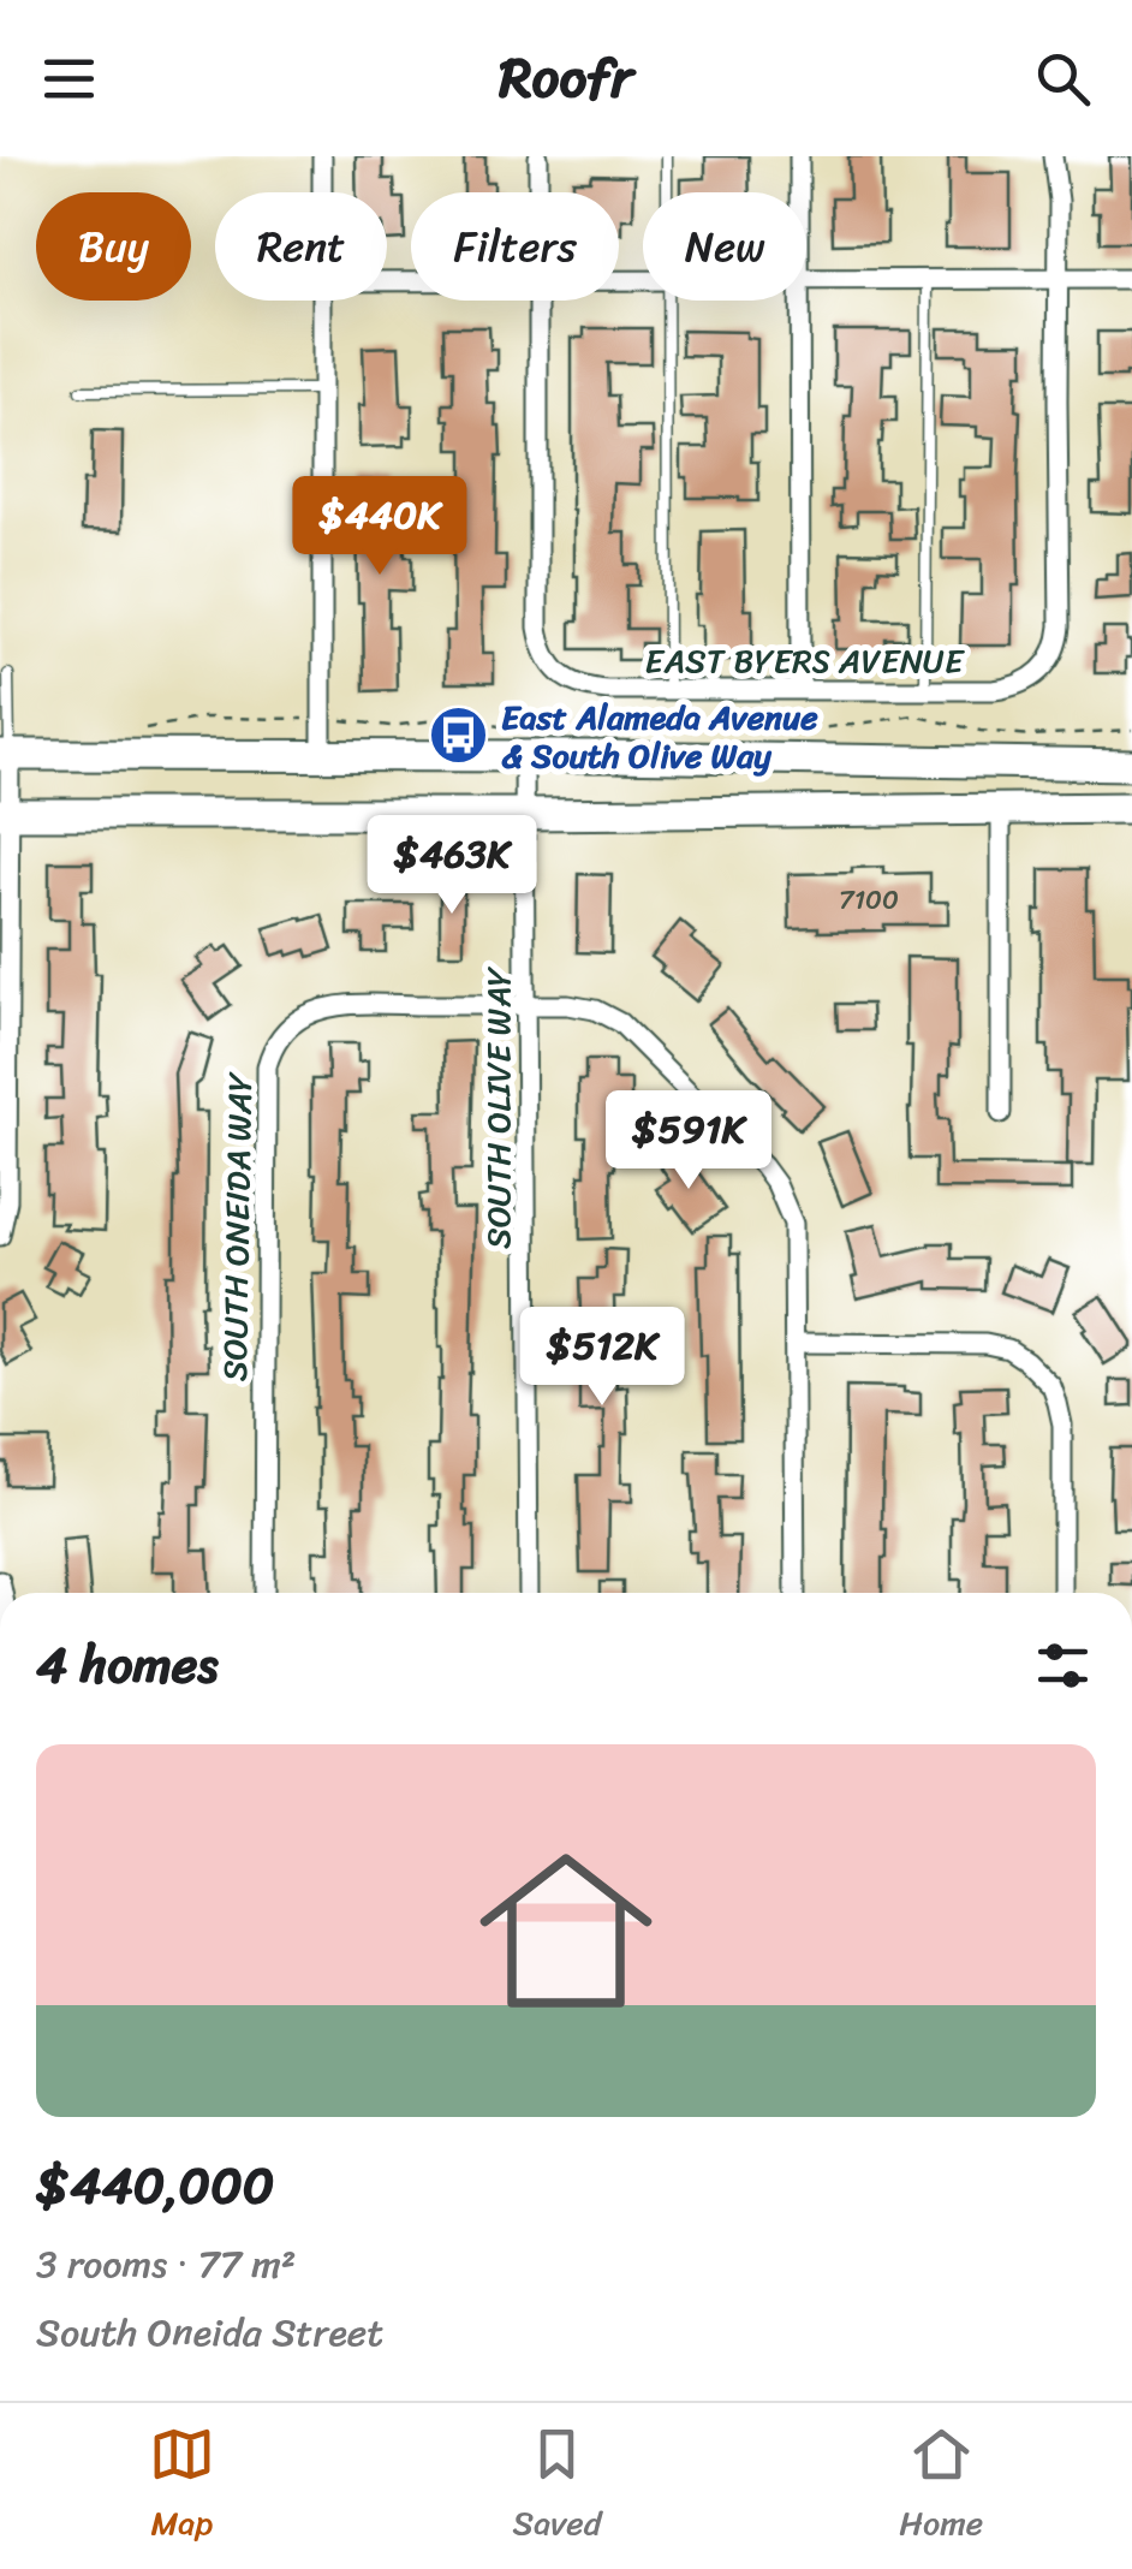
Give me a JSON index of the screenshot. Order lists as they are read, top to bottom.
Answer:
{
  "streets": {
    "street": ["EAST BYERS AVENUE", "SOUTH OLIVE WAY", "SOUTH ONEIDA WAY"]
  },
  "crossings": [
    ["SOUTH OLIVE WAY", "SOUTH ONEIDA WAY"]
  ],
  "places": {
    "bus stop": ["East Alameda Avenue & South Olive Way"]
  },
  "house_numbers": ["7100"],
  "page": {
    "header": "Roofr",
    "chip": [
      "Buy",
      "Rent",
      "Filters",
      "New"
    ],
    "price": [
      "$440K",
      "$463K",
      "$591K",
      "$512K"
    ],
    "heading": "4 homes",
    "list": [
      {
        "name": "$440,000",
        "note": "3 rooms · 77 m² · South Oneida Street"
      }
    ],
    "tabs": ["Map", "Saved", "Home"]
  }
}
